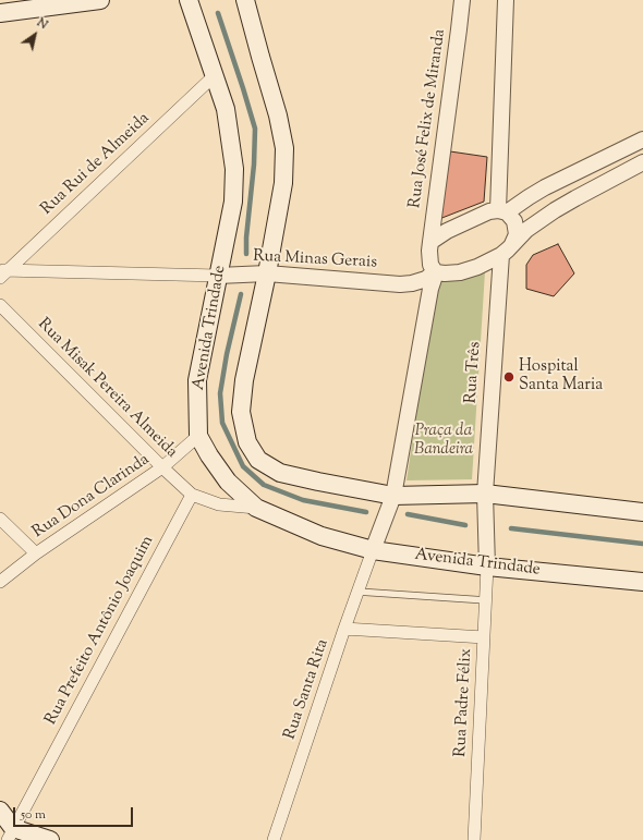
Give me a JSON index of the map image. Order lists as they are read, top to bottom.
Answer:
{
  "streets": {
    "main road": ["Avenida Trindade"],
    "street": [
      "Rua José Felix de Miranda",
      "Rua Rui de Almeida",
      "Rua Minas Gerais",
      "Rua Três",
      "Rua Misak Pereira Almeida",
      "Rua Dona Clarinda",
      "Rua Prefeito Antônio Joaquim",
      "Rua Santa Rita",
      "Rua Padre Félix"
    ]
  },
  "crossings": [
    ["Rua José Felix de Miranda", "Rua Minas Gerais"],
    ["Rua Rui de Almeida", "Rua Minas Gerais"],
    ["Rua Rui de Almeida", "Avenida Trindade"],
    ["Rua Minas Gerais", "Avenida Trindade"],
    ["Avenida Trindade", "Rua Três"],
    ["Avenida Trindade", "Rua Dona Clarinda"],
    ["Avenida Trindade", "Rua Santa Rita"],
    ["Avenida Trindade", "Rua Padre Félix"],
    ["Rua Três", "Rua Padre Félix"],
    ["Rua Misak Pereira Almeida", "Rua Dona Clarinda"],
    ["Rua Misak Pereira Almeida", "Rua Prefeito Antônio Joaquim"]
  ],
  "parks": ["Praça da Bandeira"],
  "places": ["Hospital Santa Maria"],
  "scale_bar": "50 m",
  "north": "top right"
}
